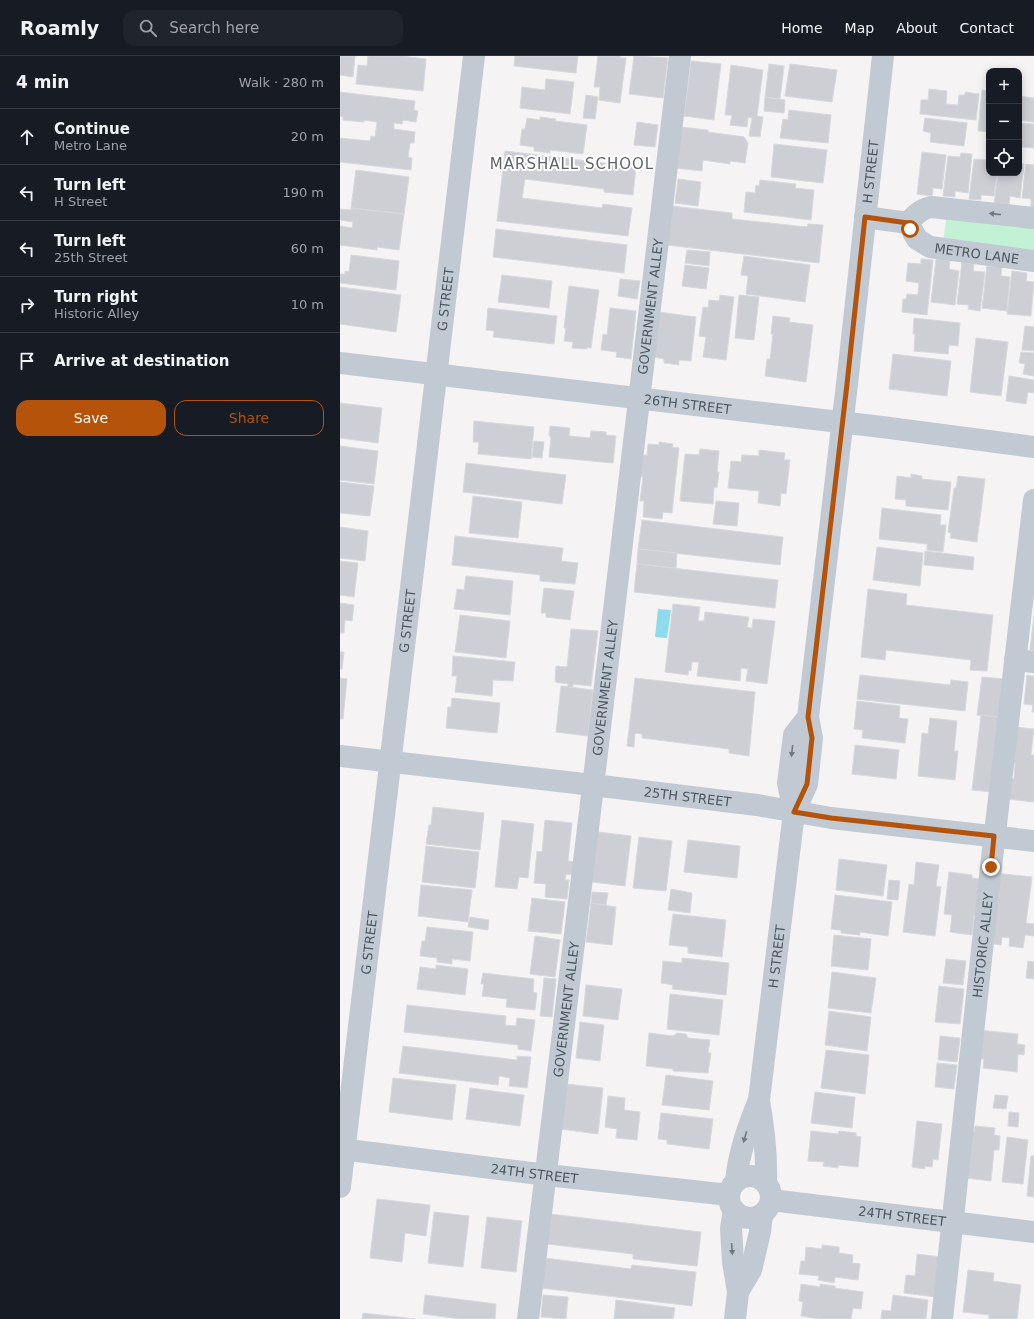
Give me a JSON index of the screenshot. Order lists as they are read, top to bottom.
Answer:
{
  "streets": {
    "street": [
      "H STREET",
      "METRO LANE",
      "G STREET",
      "GOVERNMENT ALLEY",
      "26TH STREET",
      "25TH STREET",
      "HISTORIC ALLEY",
      "24TH STREET"
    ]
  },
  "crossings": [
    ["H STREET", "26TH STREET"],
    ["H STREET", "25TH STREET"],
    ["H STREET", "24TH STREET"],
    ["G STREET", "26TH STREET"],
    ["G STREET", "25TH STREET"],
    ["G STREET", "24TH STREET"],
    ["GOVERNMENT ALLEY", "26TH STREET"],
    ["GOVERNMENT ALLEY", "25TH STREET"],
    ["GOVERNMENT ALLEY", "24TH STREET"],
    ["25TH STREET", "HISTORIC ALLEY"],
    ["HISTORIC ALLEY", "24TH STREET"]
  ],
  "districts": ["MARSHALL SCHOOL"],
  "page": {
    "header": "Roamly",
    "search": "Search here",
    "nav": [
      "Home",
      "Map",
      "About",
      "Contact"
    ],
    "heading": ["4 min", "Walk · 280 m"],
    "map_buttons": ["+", "−"],
    "list": [
      ["Continue", "Metro Lane", "20 m"],
      ["Turn left", "H Street", "190 m"],
      ["Turn left", "25th Street", "60 m"],
      ["Turn right", "Historic Alley", "10 m"],
      "Arrive at destination"
    ],
    "buttons": ["Save", "Share"]
  }
}
